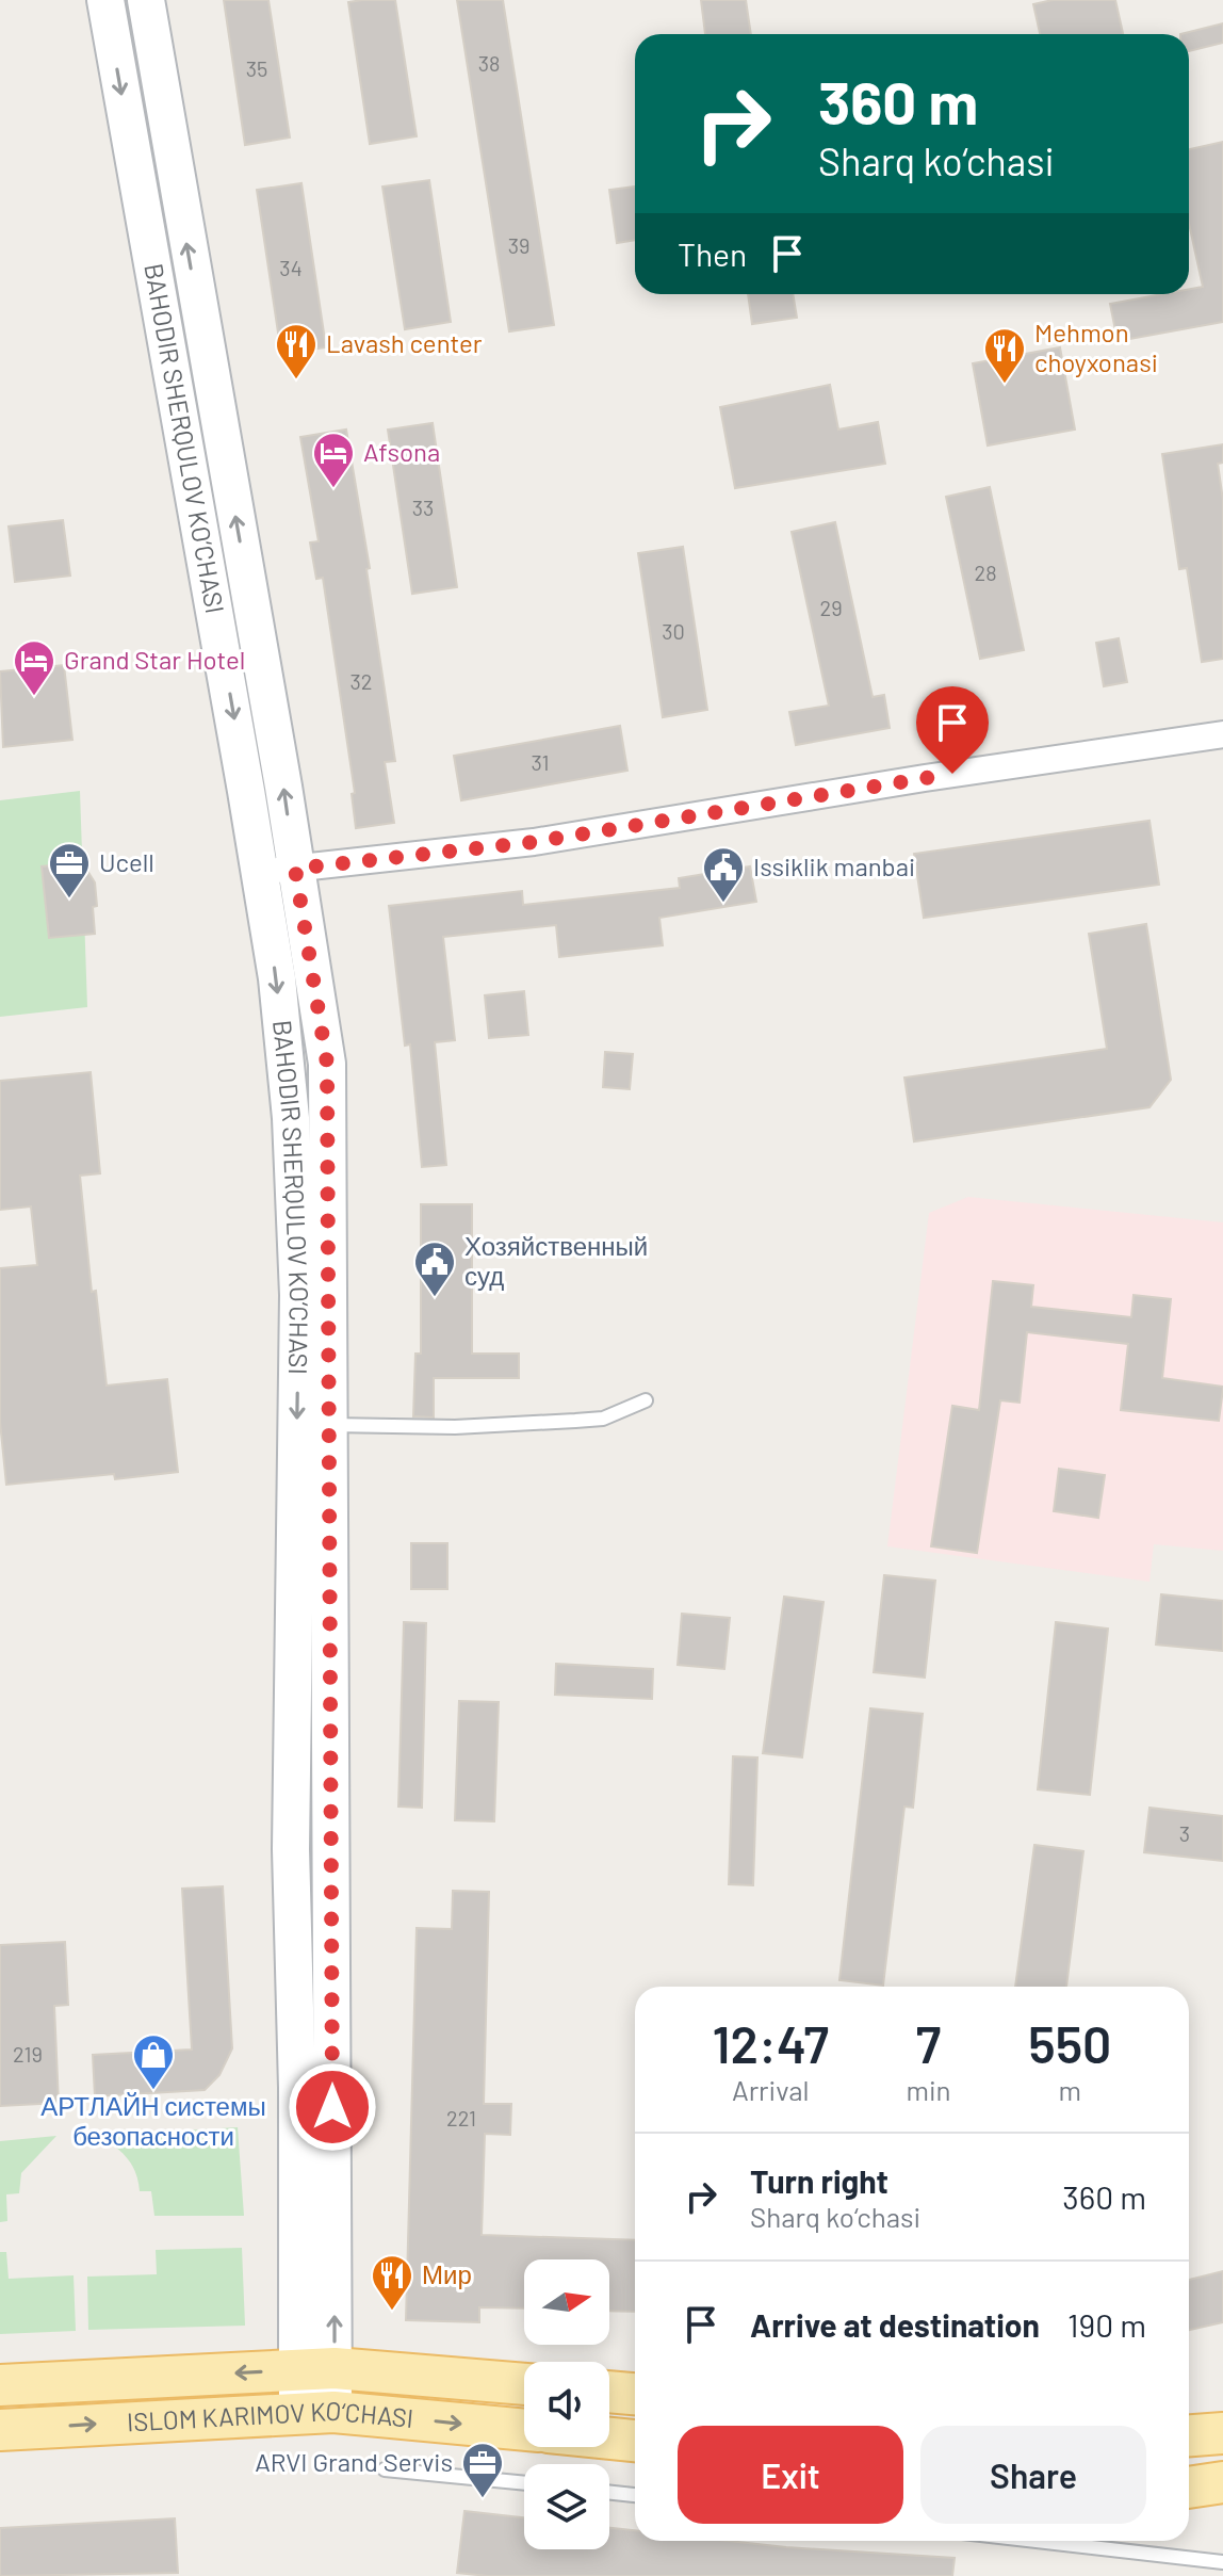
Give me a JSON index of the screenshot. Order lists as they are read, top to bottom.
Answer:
{
  "streets": {
    "main road": ["BAHODIR SHERQULOV KO‘CHASI", "ISLOM KARIMOV KO‘CHASI"]
  },
  "crossings": [
    ["BAHODIR SHERQULOV KO‘CHASI", "ISLOM KARIMOV KO‘CHASI"]
  ],
  "places": {
    "restaurant": ["Lavash center", "Mehmon choyxonasi", "Мир"],
    "hotel": ["Afsona", "Grand Star Hotel"],
    "office": ["Ucell", "ARVI Grand Servis"],
    "public building": ["Issiklik manbai", "Хозяйственный суд"],
    "shop": ["АРТЛАЙН системы безопасности"]
  },
  "house_numbers": [
    "38",
    "35",
    "39",
    "34",
    "33",
    "28",
    "29",
    "30",
    "32",
    "31",
    "3",
    "219",
    "221"
  ],
  "north": "right",
  "page": {
    "turn": ["360 m", "Sharq ko‘chasi"],
    "then": "Then",
    "eta": [
      "12:47",
      "Arrival",
      "7",
      "min",
      "550",
      "m"
    ],
    "list": [
      {
        "name": "Turn right",
        "note": "Sharq ko‘chasi",
        "value": "360 m"
      },
      {
        "name": "Arrive at destination",
        "value": "190 m"
      }
    ],
    "buttons": ["Exit", "Share"]
  }
}
